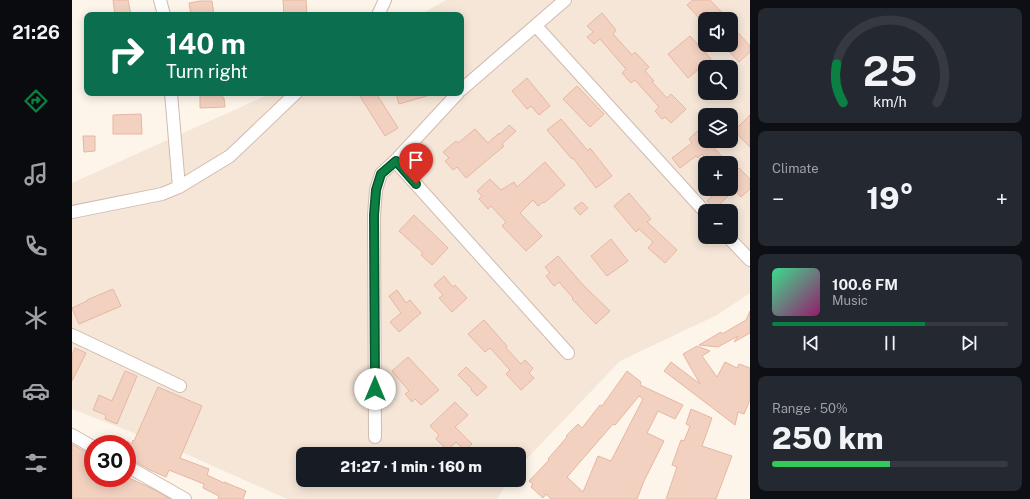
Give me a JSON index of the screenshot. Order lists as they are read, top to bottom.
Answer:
{
  "page": {
    "tabs": "21:26",
    "map_buttons": ["+", "−"],
    "turn": ["140 m", "Turn right"],
    "tile": [
      "Climate",
      ["Range · 50%", "250 km"]
    ],
    "heat": ["−", "19°", "+"],
    "song": ["100.6 FM", "Music"],
    "limit": "30",
    "trip": "21:27 · 1 min · 160 m",
    "gauge": ["25", "km/h"]
  }
}
